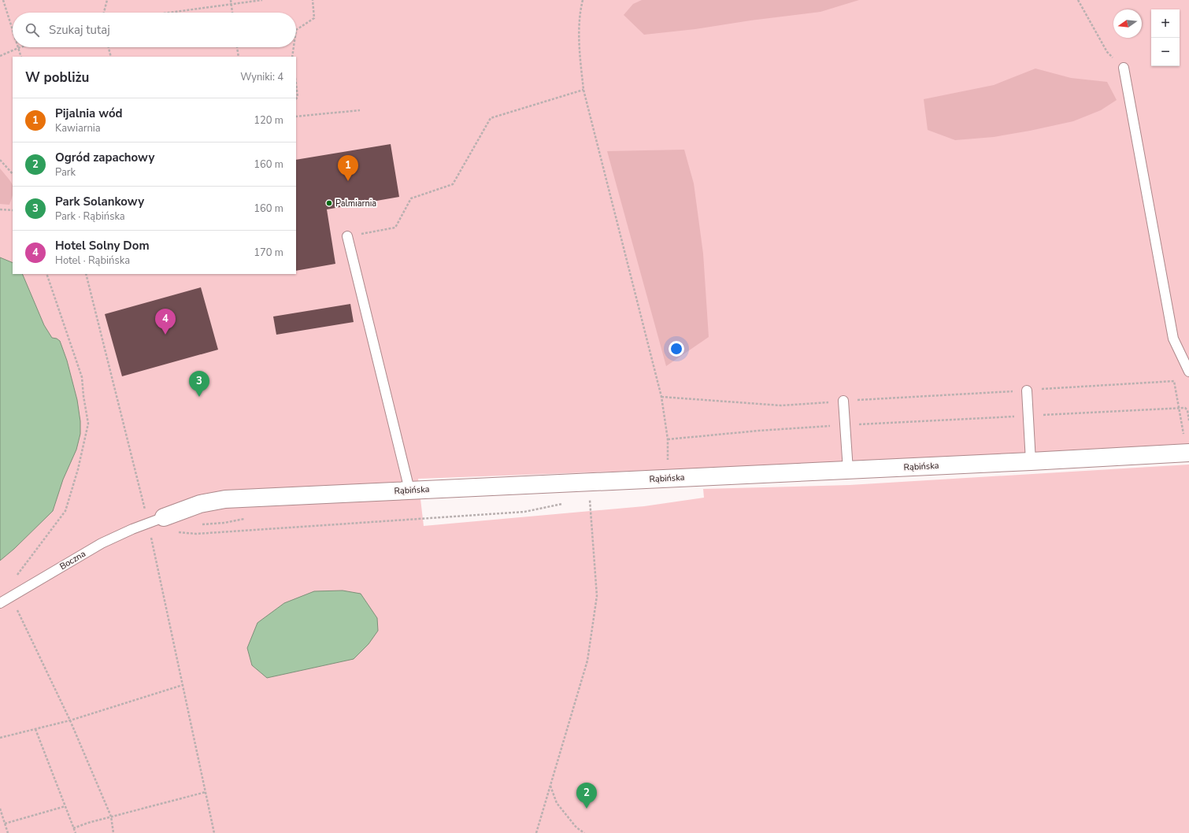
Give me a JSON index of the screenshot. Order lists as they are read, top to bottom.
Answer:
{
  "streets": {
    "street": ["Rąbińska"],
    "lane": ["Boczna"]
  },
  "crossings": [
    ["Rąbińska", "Boczna"]
  ],
  "places": ["Palmiarnia"],
  "north": "left",
  "page": {
    "map_buttons": ["+", "−"],
    "search": "Szukaj tutaj",
    "heading": ["W pobliżu", "Wyniki: 4"],
    "list": [
      {
        "mark": "1",
        "name": "Pijalnia wód",
        "note": "Kawiarnia",
        "value": "120 m"
      },
      {
        "mark": "2",
        "name": "Ogród zapachowy",
        "note": "Park",
        "value": "160 m"
      },
      {
        "mark": "3",
        "name": "Park Solankowy",
        "note": "Park · Rąbińska",
        "value": "160 m"
      },
      {
        "mark": "4",
        "name": "Hotel Solny Dom",
        "note": "Hotel · Rąbińska",
        "value": "170 m"
      }
    ],
    "pins": [
      "1",
      "4",
      "3",
      "2"
    ]
  }
}
